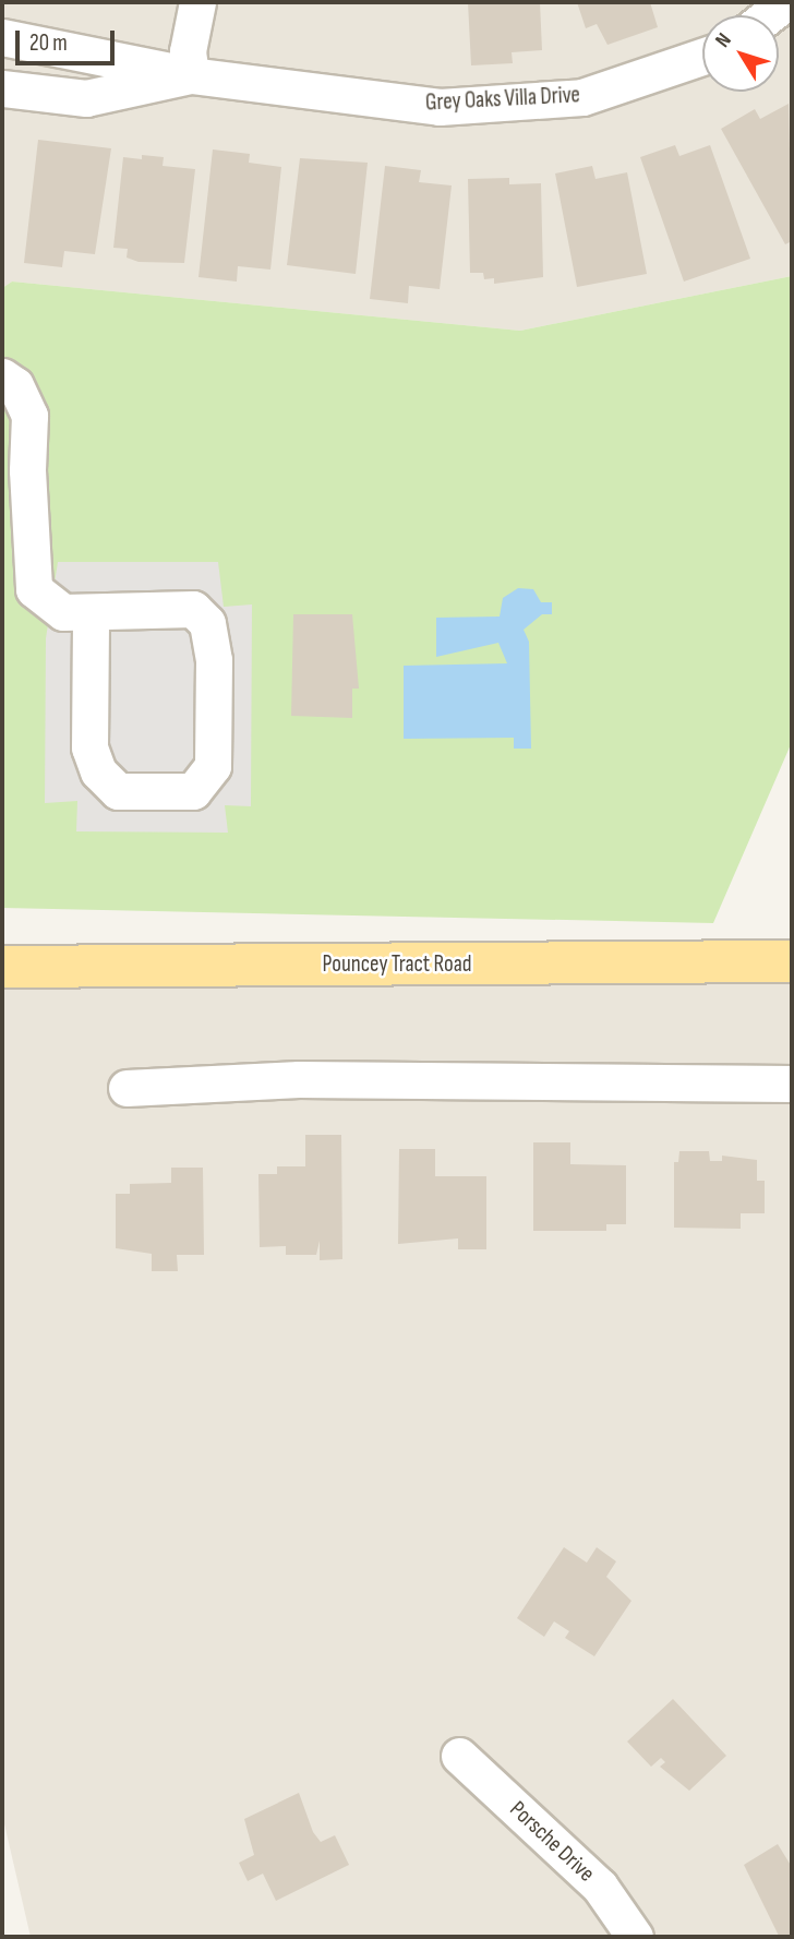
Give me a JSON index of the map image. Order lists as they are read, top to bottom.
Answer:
{
  "streets": {
    "main road": ["Pouncey Tract Road"],
    "street": ["Grey Oaks Villa Drive", "Porsche Drive"]
  },
  "scale_bar": "20 m",
  "north": "top left"
}
